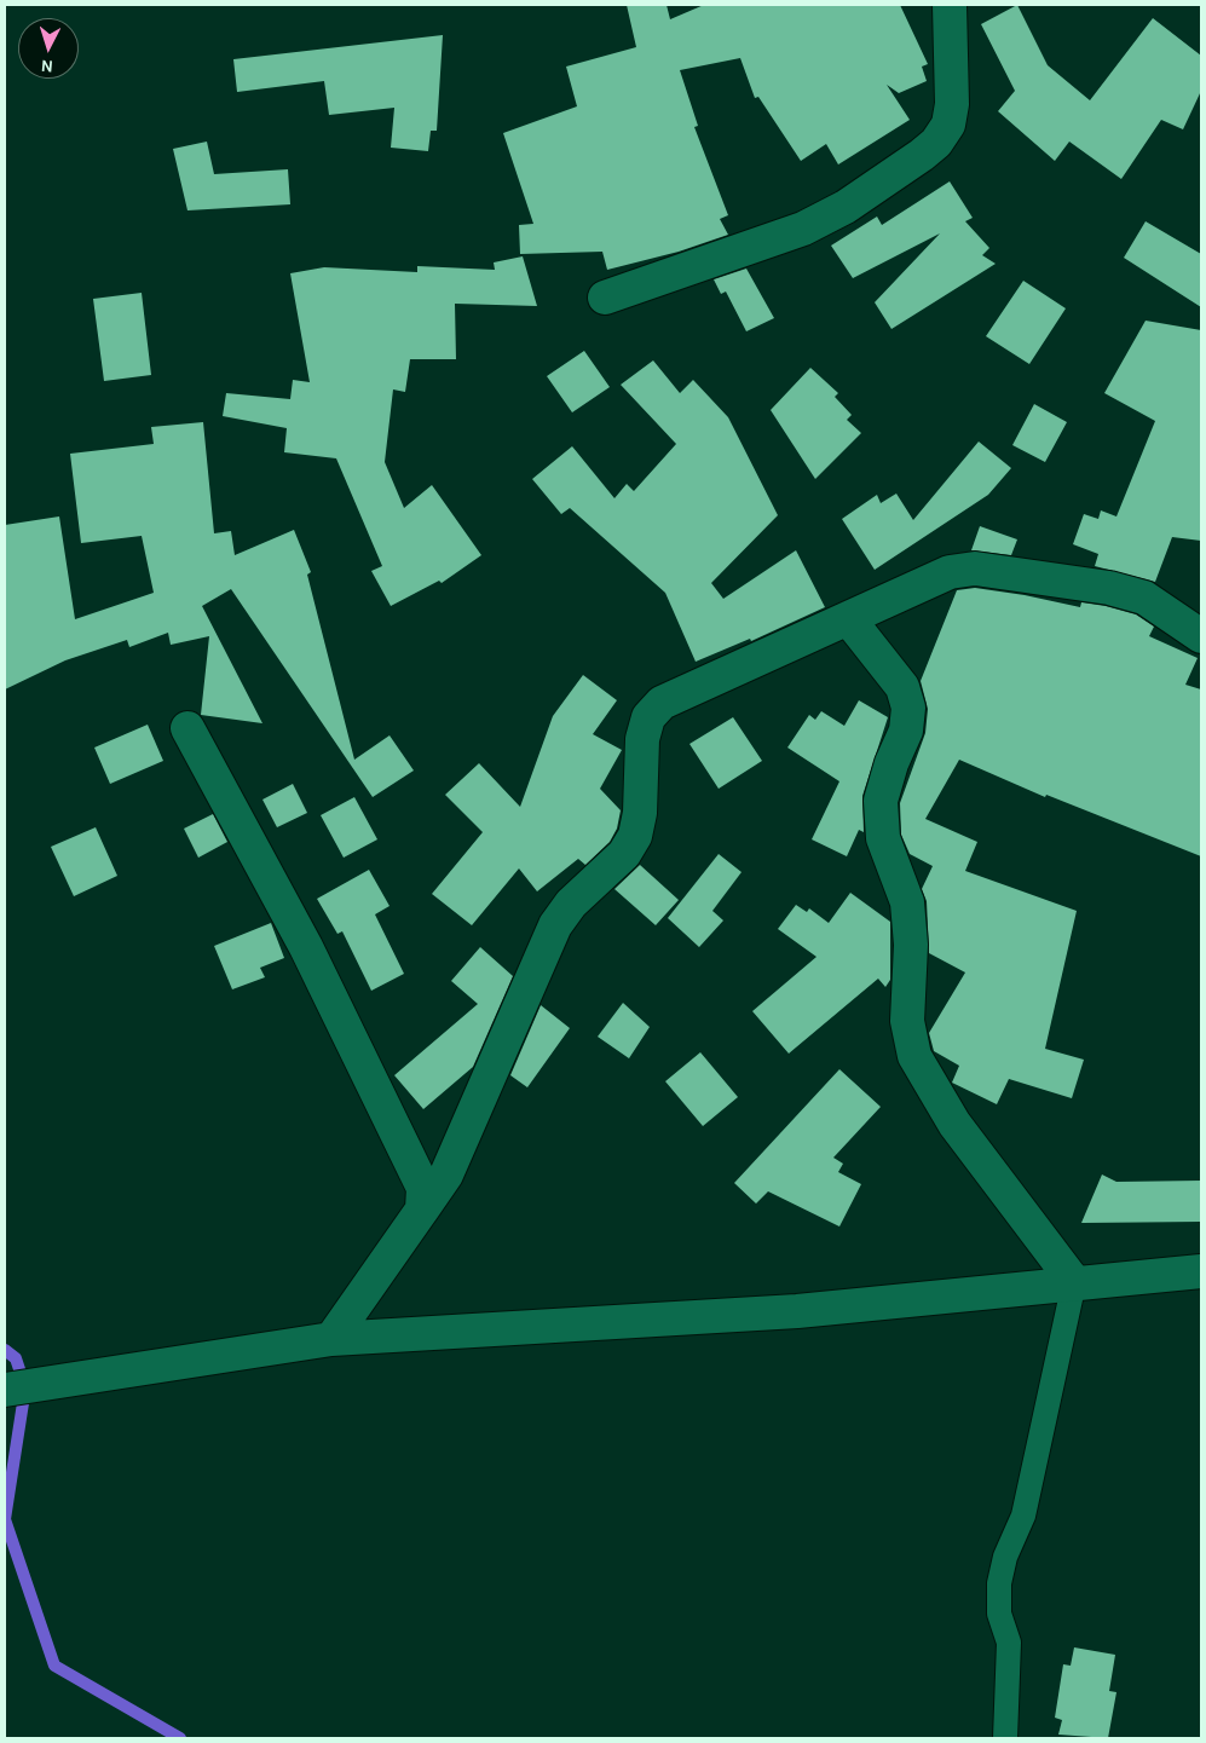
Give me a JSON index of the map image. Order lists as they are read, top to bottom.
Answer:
{
  "north": "bottom"
}
